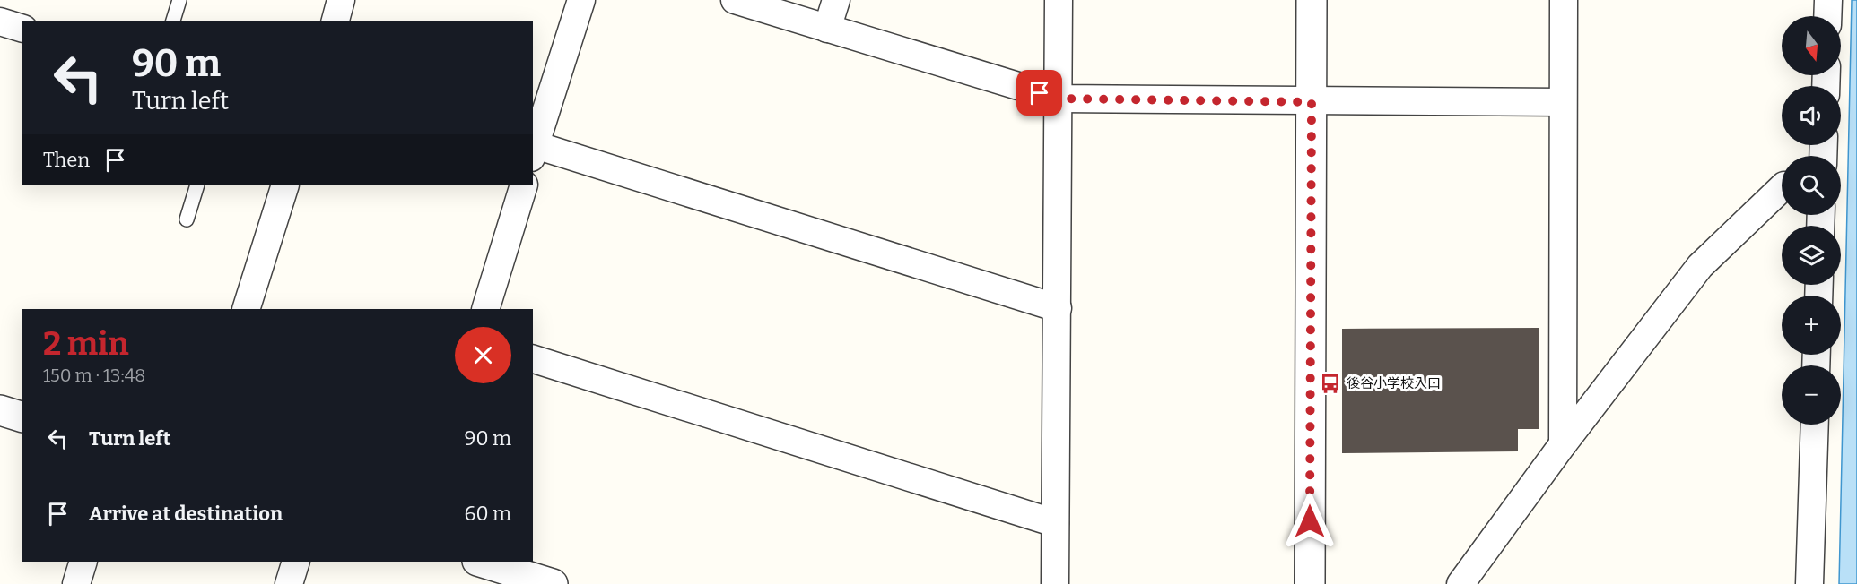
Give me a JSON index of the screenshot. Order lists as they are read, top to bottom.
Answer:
{
  "places": {
    "bus stop": ["後谷小学校入口"]
  },
  "north": "bottom",
  "page": {
    "map_buttons": ["+", "−"],
    "turn": ["90 m", "Turn left"],
    "then": "Then",
    "heading": ["2 min", "150 m · 13:48"],
    "list": [
      {
        "name": "Turn left",
        "value": "90 m"
      },
      {
        "name": "Arrive at destination",
        "value": "60 m"
      }
    ]
  }
}
